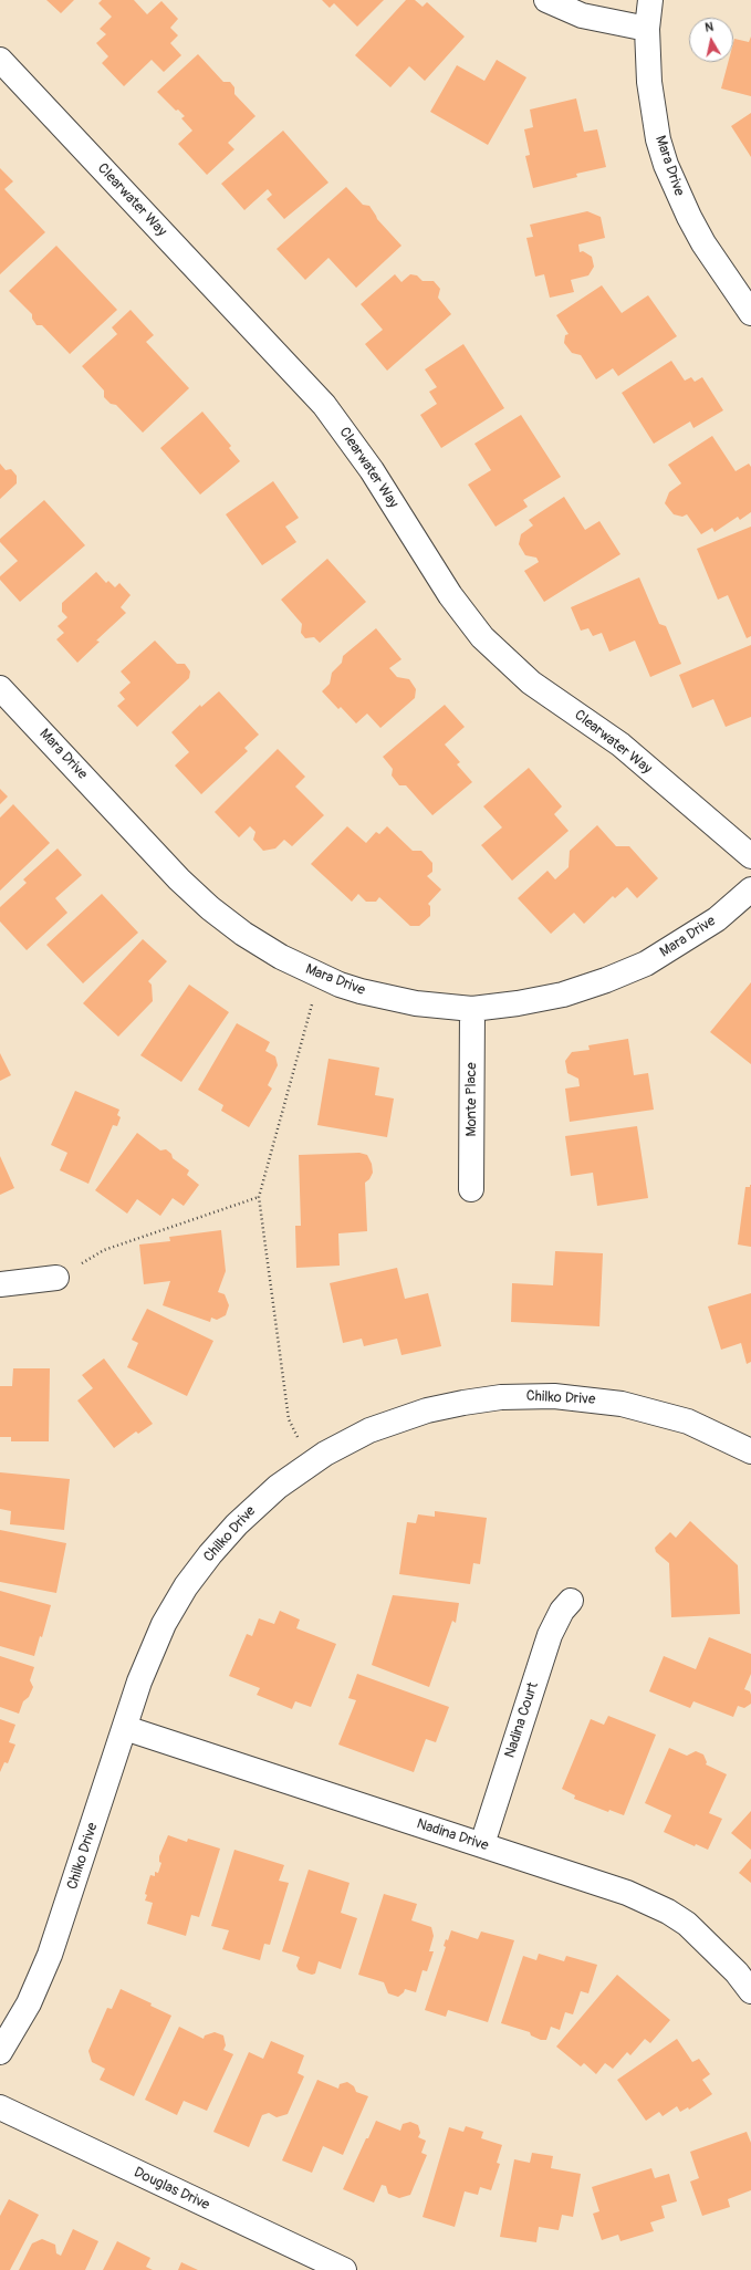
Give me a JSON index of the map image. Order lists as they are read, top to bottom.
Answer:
{
  "streets": {
    "street": [
      "Mara Drive",
      "Clearwater Way",
      "Monte Place",
      "Chilko Drive",
      "Nadina Court",
      "Nadina Drive",
      "Douglas Drive"
    ]
  },
  "crossings": [
    ["Mara Drive", "Monte Place"],
    ["Chilko Drive", "Nadina Drive"],
    ["Nadina Court", "Nadina Drive"]
  ],
  "north": "top"
}
